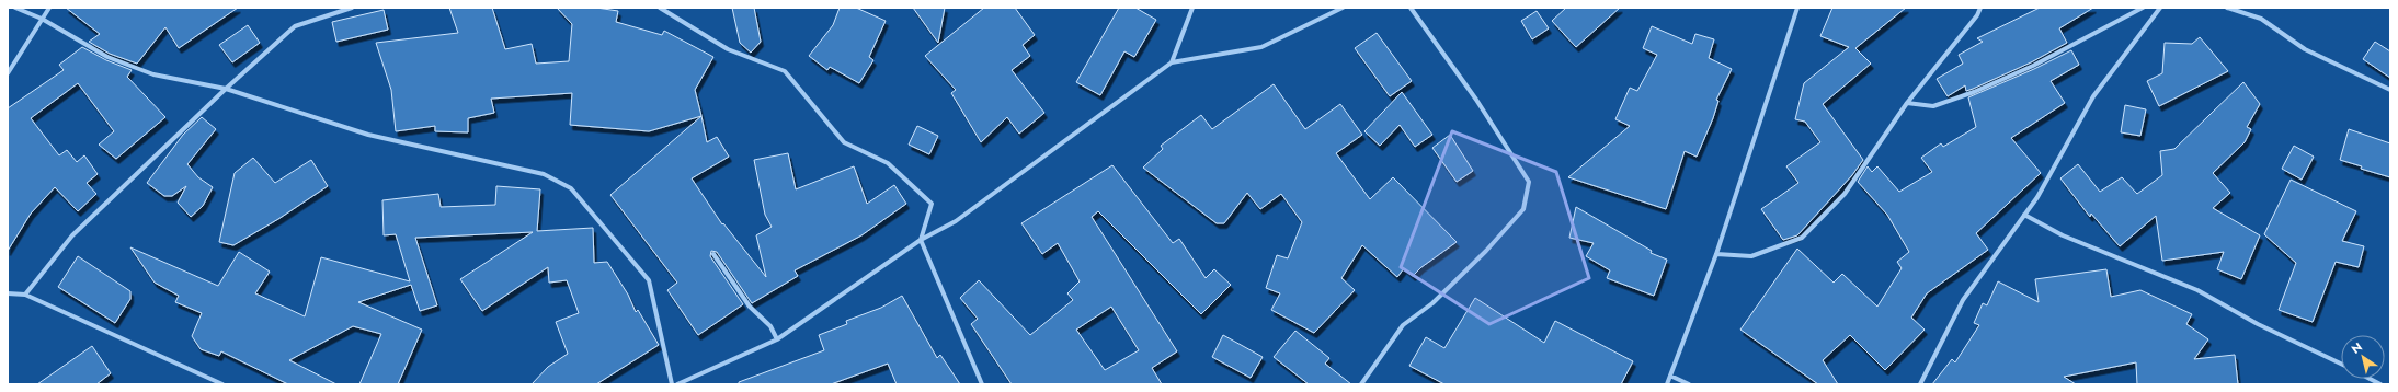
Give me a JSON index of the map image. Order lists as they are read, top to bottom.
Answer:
{
  "north": "top left"
}
